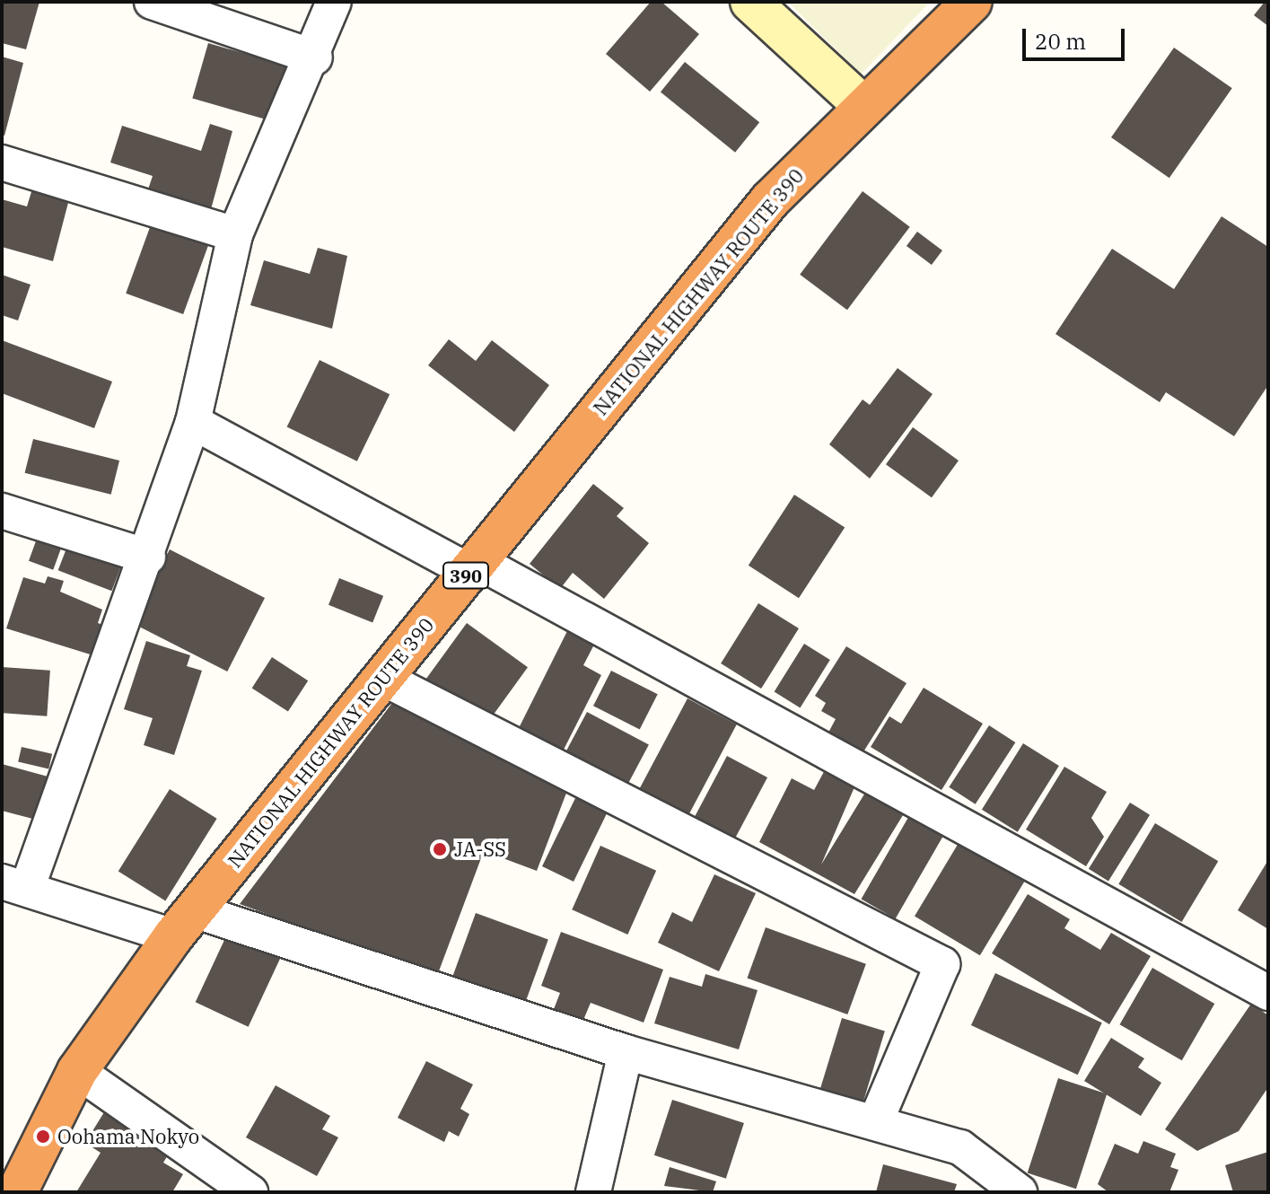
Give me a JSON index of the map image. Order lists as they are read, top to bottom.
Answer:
{
  "streets": {
    "highway": ["NATIONAL HIGHWAY ROUTE 390", "390"]
  },
  "places": ["JA-SS", "Oohama Nokyo"],
  "scale_bar": "20 m"
}
